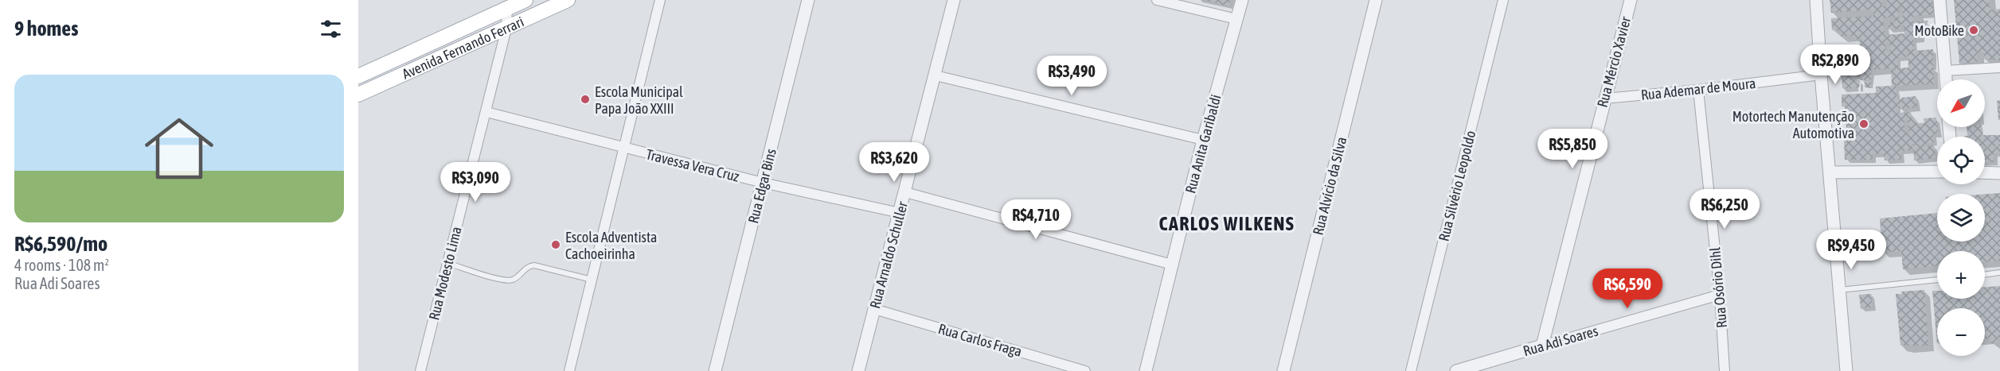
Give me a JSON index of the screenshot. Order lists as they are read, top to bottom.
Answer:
{
  "streets": {
    "main road": ["Avenida Fernando Ferrari"],
    "street": [
      "Rua Mércio Xavier",
      "Rua Ademar de Moura",
      "Rua Anita Garibaldi",
      "Travessa Vera Cruz",
      "Rua Edgar Bins",
      "Rua Alvício da Silva",
      "Rua Silvério Leopoldo",
      "Rua Arnaldo Schuller",
      "Rua Modesto Lima",
      "Rua Osório Dihl",
      "Rua Carlos Fraga",
      "Rua Adi Soares"
    ]
  },
  "crossings": [
    ["Avenida Fernando Ferrari", "Rua Modesto Lima"],
    ["Rua Mércio Xavier", "Rua Ademar de Moura"],
    ["Rua Mércio Xavier", "Rua Adi Soares"],
    ["Rua Ademar de Moura", "Rua Osório Dihl"],
    ["Travessa Vera Cruz", "Rua Edgar Bins"],
    ["Travessa Vera Cruz", "Rua Arnaldo Schuller"],
    ["Travessa Vera Cruz", "Rua Modesto Lima"],
    ["Rua Arnaldo Schuller", "Rua Carlos Fraga"],
    ["Rua Osório Dihl", "Rua Adi Soares"]
  ],
  "districts": ["CARLOS WILKENS"],
  "places": [
    "MotoBike",
    "Escola Municipal Papa João XXIII",
    "Motortech Manutenção Automotiva",
    "Escola Adventista Cachoeirinha"
  ],
  "north": "bottom left",
  "page": {
    "heading": "9 homes",
    "price": [
      "R$2,890",
      "R$3,490",
      "R$5,850",
      "R$3,620",
      "R$3,090",
      "R$6,250",
      "R$4,710",
      "R$9,450",
      "R$6,590"
    ],
    "list": [
      {
        "name": "R$6,590/mo",
        "note": "4 rooms · 108 m² · Rua Adi Soares"
      }
    ],
    "map_buttons": ["+", "−"]
  }
}
